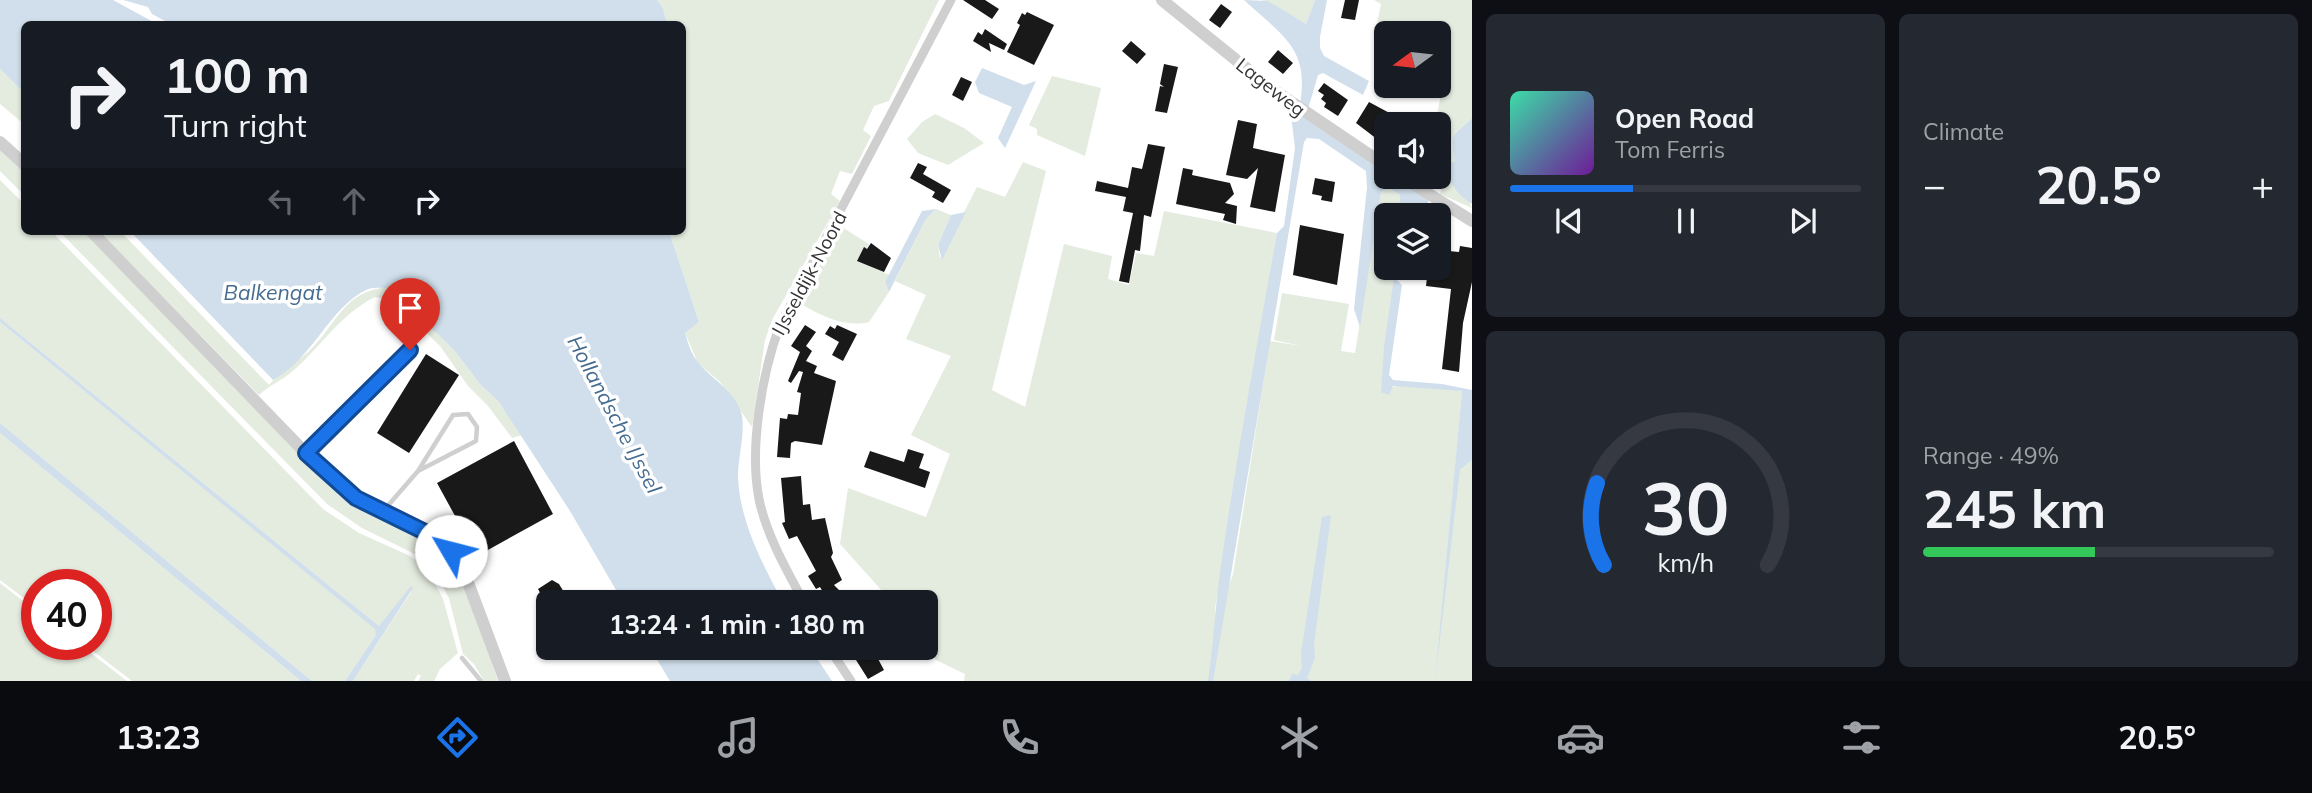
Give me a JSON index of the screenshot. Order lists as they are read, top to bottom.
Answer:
{
  "streets": {
    "street": ["Lageweg", "IJsseldijk-Noord"]
  },
  "water": ["Balkengat", "Hollandsche IJssel"],
  "north": "left",
  "page": {
    "tile": [
      "Climate",
      ["Range · 49%", "245 km"]
    ],
    "turn": ["100 m", "Turn right"],
    "song": ["Open Road", "Tom Ferris"],
    "heat": ["−", "20.5°", "+"],
    "limit": "40",
    "trip": "13:24 · 1 min · 180 m",
    "tabs": ["13:23", "20.5°"],
    "gauge": ["30", "km/h"]
  }
}
